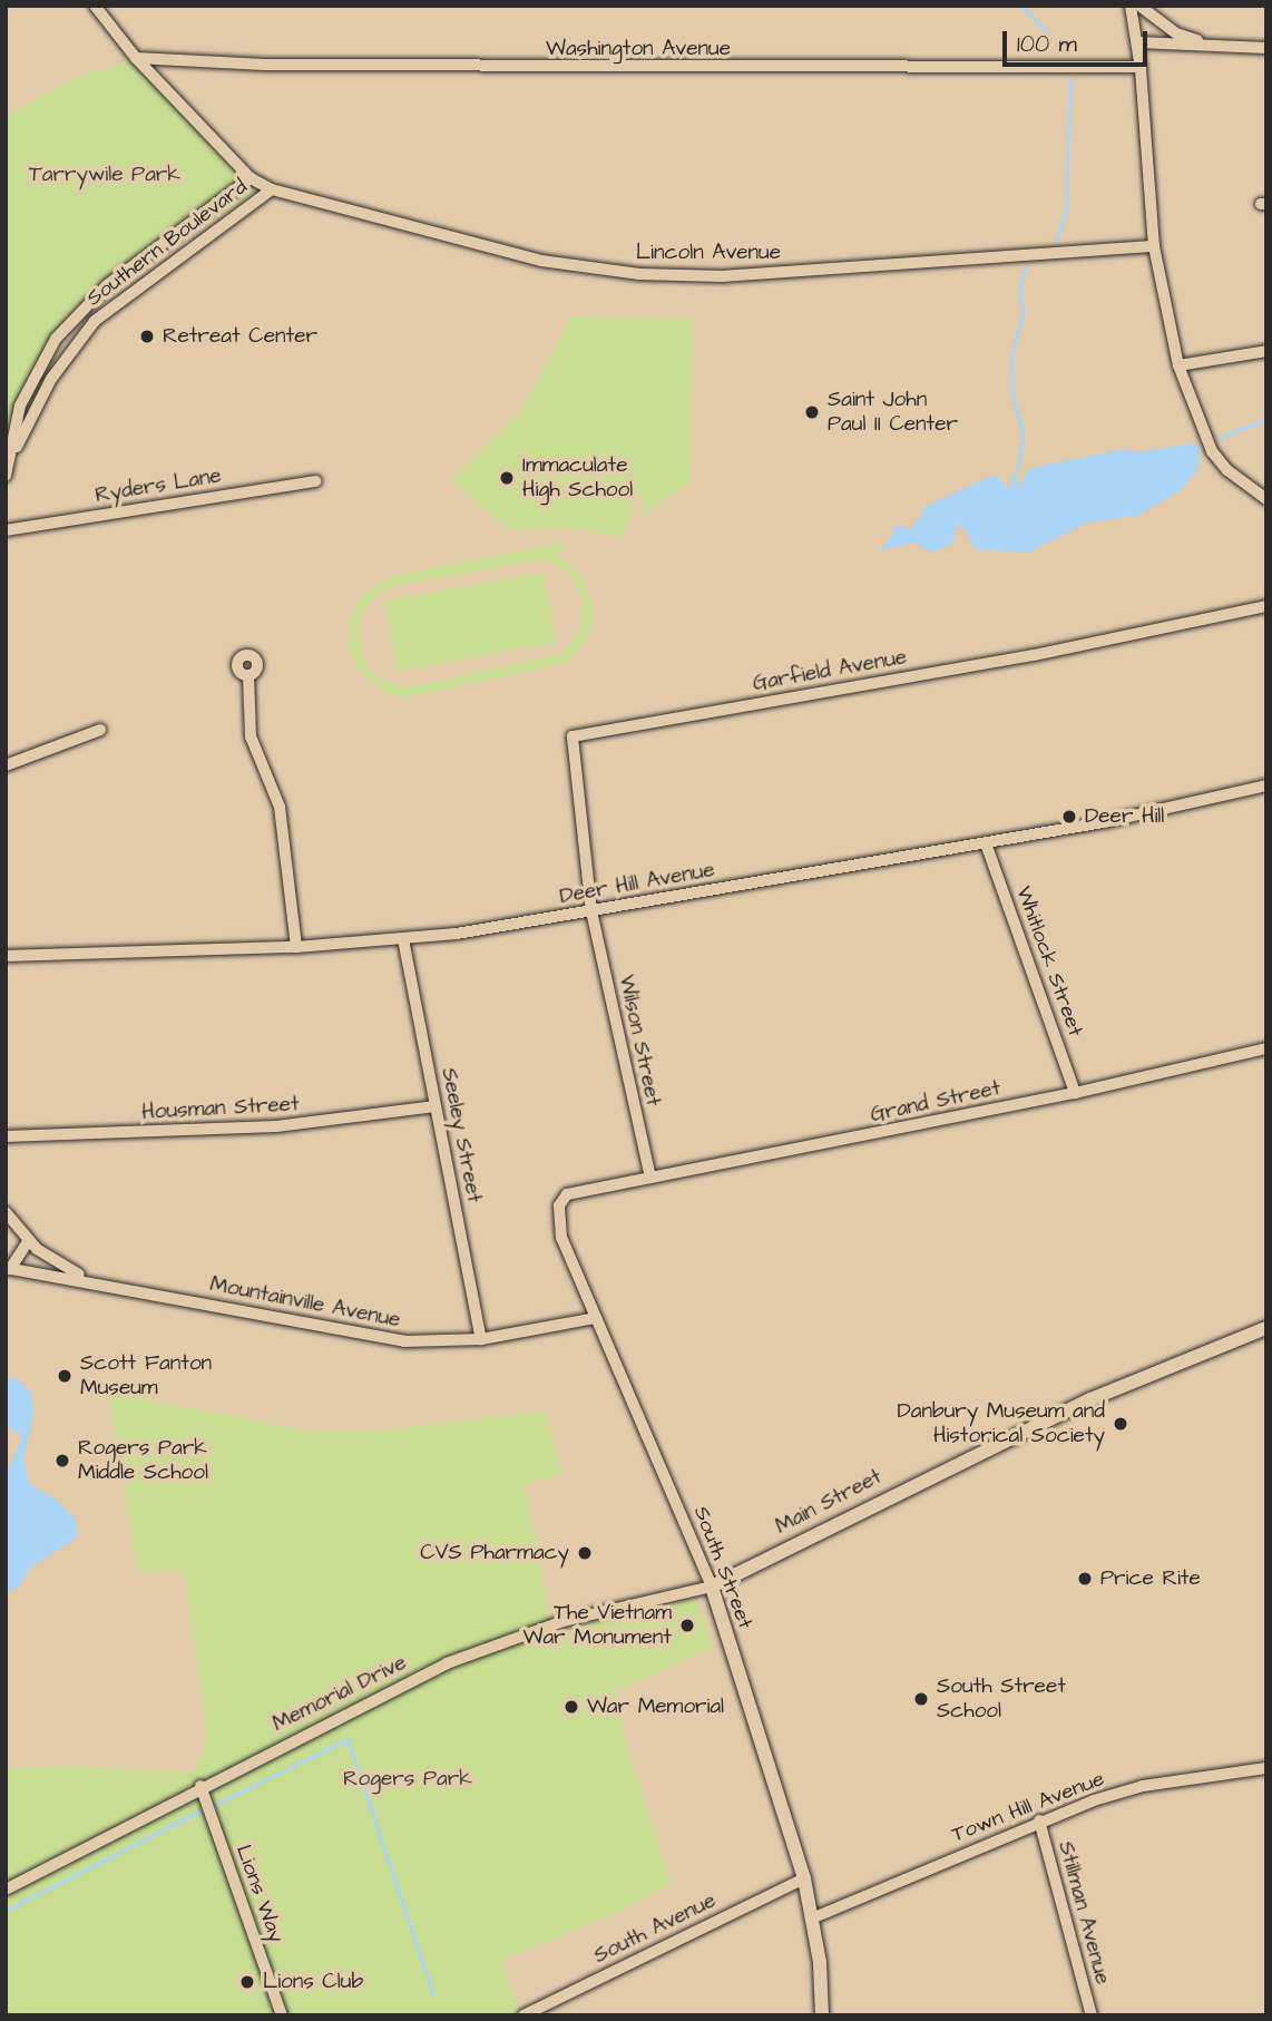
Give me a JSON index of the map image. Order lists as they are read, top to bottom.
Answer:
{
  "streets": {
    "main road": ["Main Street", "South Street"],
    "street": [
      "Washington Avenue",
      "Southern Boulevard",
      "Lincoln Avenue",
      "Ryders Lane",
      "Garfield Avenue",
      "Deer Hill Avenue",
      "Whitlock Street",
      "Wilson Street",
      "Grand Street",
      "Housman Street",
      "Seeley Street",
      "Mountainville Avenue",
      "Memorial Drive",
      "Town Hill Avenue",
      "Lions Way",
      "Stillman Avenue",
      "South Avenue"
    ]
  },
  "crossings": [
    ["Washington Avenue", "Southern Boulevard"],
    ["Southern Boulevard", "Lincoln Avenue"],
    ["Garfield Avenue", "Deer Hill Avenue"],
    ["Garfield Avenue", "Wilson Street"],
    ["Deer Hill Avenue", "Whitlock Street"],
    ["Deer Hill Avenue", "Wilson Street"],
    ["Deer Hill Avenue", "Seeley Street"],
    ["Whitlock Street", "Grand Street"],
    ["Wilson Street", "Grand Street"],
    ["Grand Street", "South Street"],
    ["Housman Street", "Seeley Street"],
    ["Seeley Street", "Mountainville Avenue"],
    ["Mountainville Avenue", "South Street"],
    ["Main Street", "South Street"],
    ["Main Street", "Memorial Drive"],
    ["South Street", "Memorial Drive"],
    ["South Street", "Town Hill Avenue"],
    ["South Street", "South Avenue"],
    ["Memorial Drive", "Lions Way"],
    ["Town Hill Avenue", "Stillman Avenue"]
  ],
  "parks": ["Tarrywile Park", "Rogers Park"],
  "places": [
    "Retreat Center",
    "Saint John Paul II Center",
    "Immaculate High School",
    "Deer Hill",
    "Scott Fanton Museum",
    "Danbury Museum and Historical Society",
    "Rogers Park Middle School",
    "CVS Pharmacy",
    "Price Rite",
    "The Vietnam War Monument",
    "South Street School",
    "War Memorial",
    "Lions Club"
  ],
  "scale_bar": "100 m"
}
